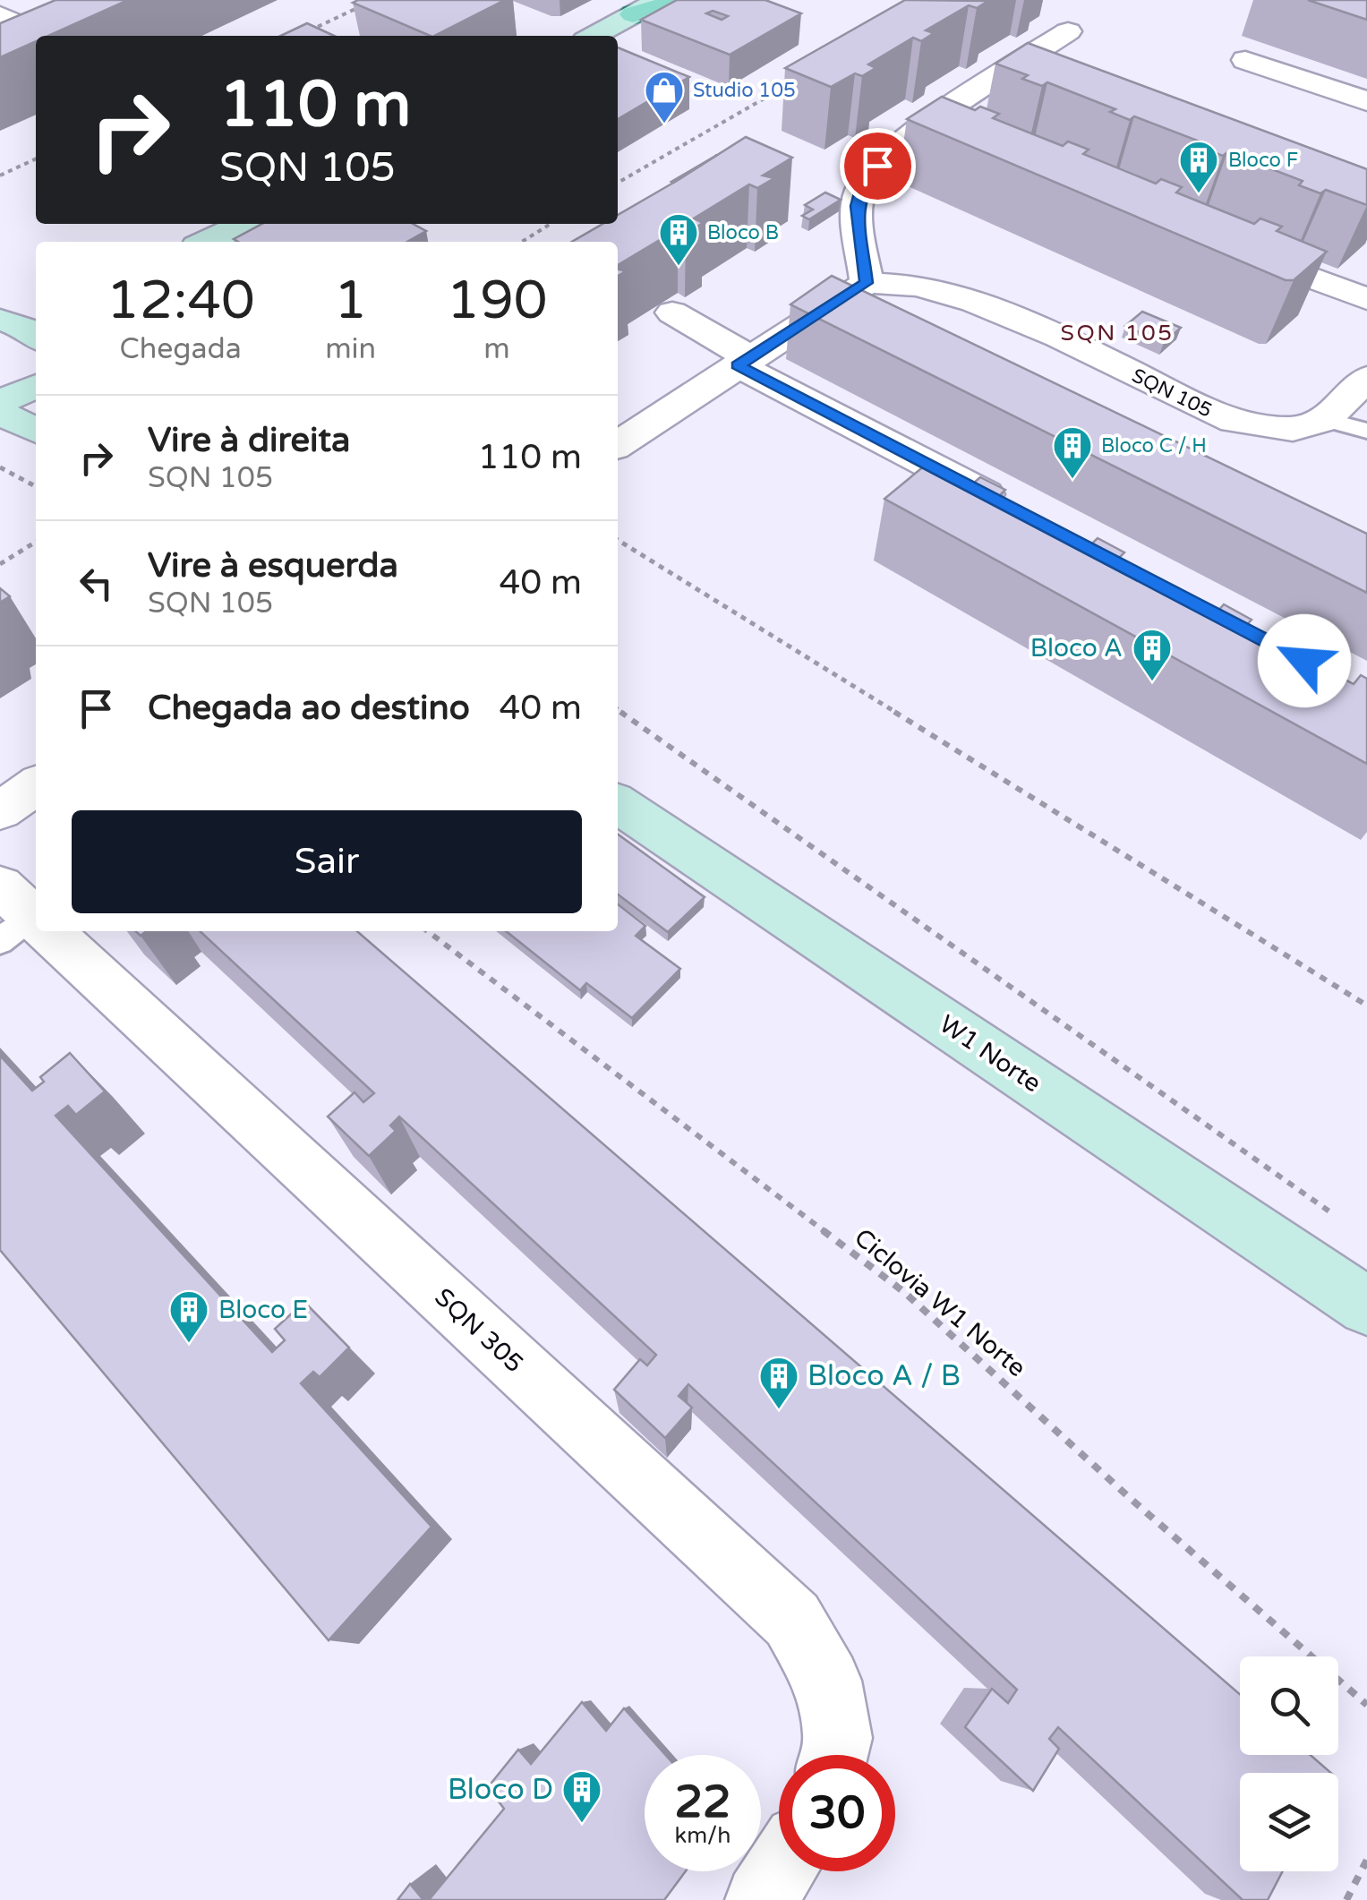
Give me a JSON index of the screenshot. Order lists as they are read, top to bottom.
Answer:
{
  "streets": {
    "street": ["SQN 105", "W1 Norte", "SQN 305"],
    "path": ["Ciclovia W1 Norte"]
  },
  "districts": ["SQN 105"],
  "places": {
    "shop": ["Studio 105"],
    "building": [
      "Bloco F",
      "Bloco B",
      "Bloco C / H",
      "Bloco A",
      "Bloco E",
      "Bloco A / B",
      "Bloco D"
    ]
  },
  "page": {
    "turn": ["110 m", "SQN 105"],
    "eta": [
      "12:40",
      "Chegada",
      "1",
      "min",
      "190",
      "m"
    ],
    "list": [
      {
        "name": "Vire à direita",
        "note": "SQN 105",
        "value": "110 m"
      },
      {
        "name": "Vire à esquerda",
        "note": "SQN 105",
        "value": "40 m"
      },
      {
        "name": "Chegada ao destino",
        "value": "40 m"
      }
    ],
    "buttons": "Sair",
    "speed": "22 km/h",
    "limit": "30"
  }
}
